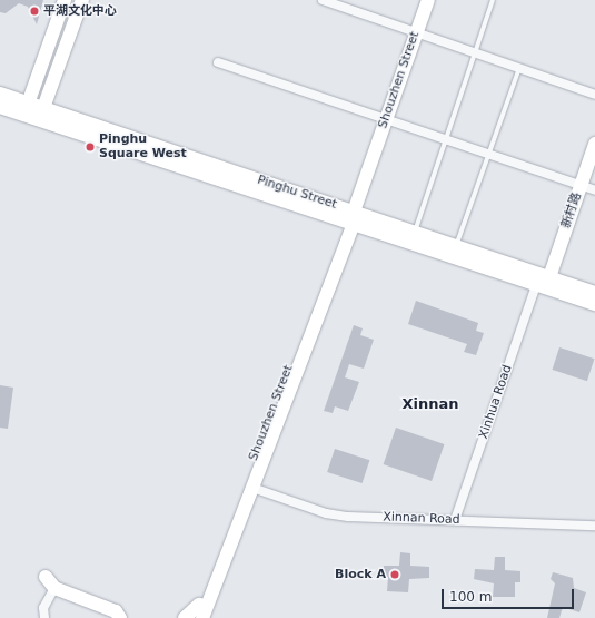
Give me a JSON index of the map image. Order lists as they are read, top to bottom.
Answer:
{
  "streets": {
    "main road": ["Shouzhen Street", "Pinghu Street", "新村路"],
    "street": ["Xinhua Road", "Xinnan Road"]
  },
  "crossings": [
    ["Shouzhen Street", "Pinghu Street"],
    ["Shouzhen Street", "Xinnan Road"],
    ["Pinghu Street", "新村路"],
    ["Pinghu Street", "Xinhua Road"],
    ["Xinhua Road", "Xinnan Road"]
  ],
  "districts": ["Xinnan"],
  "places": ["平湖文化中心", "Pinghu Square West", "Block A"],
  "scale_bar": "100 m"
}
